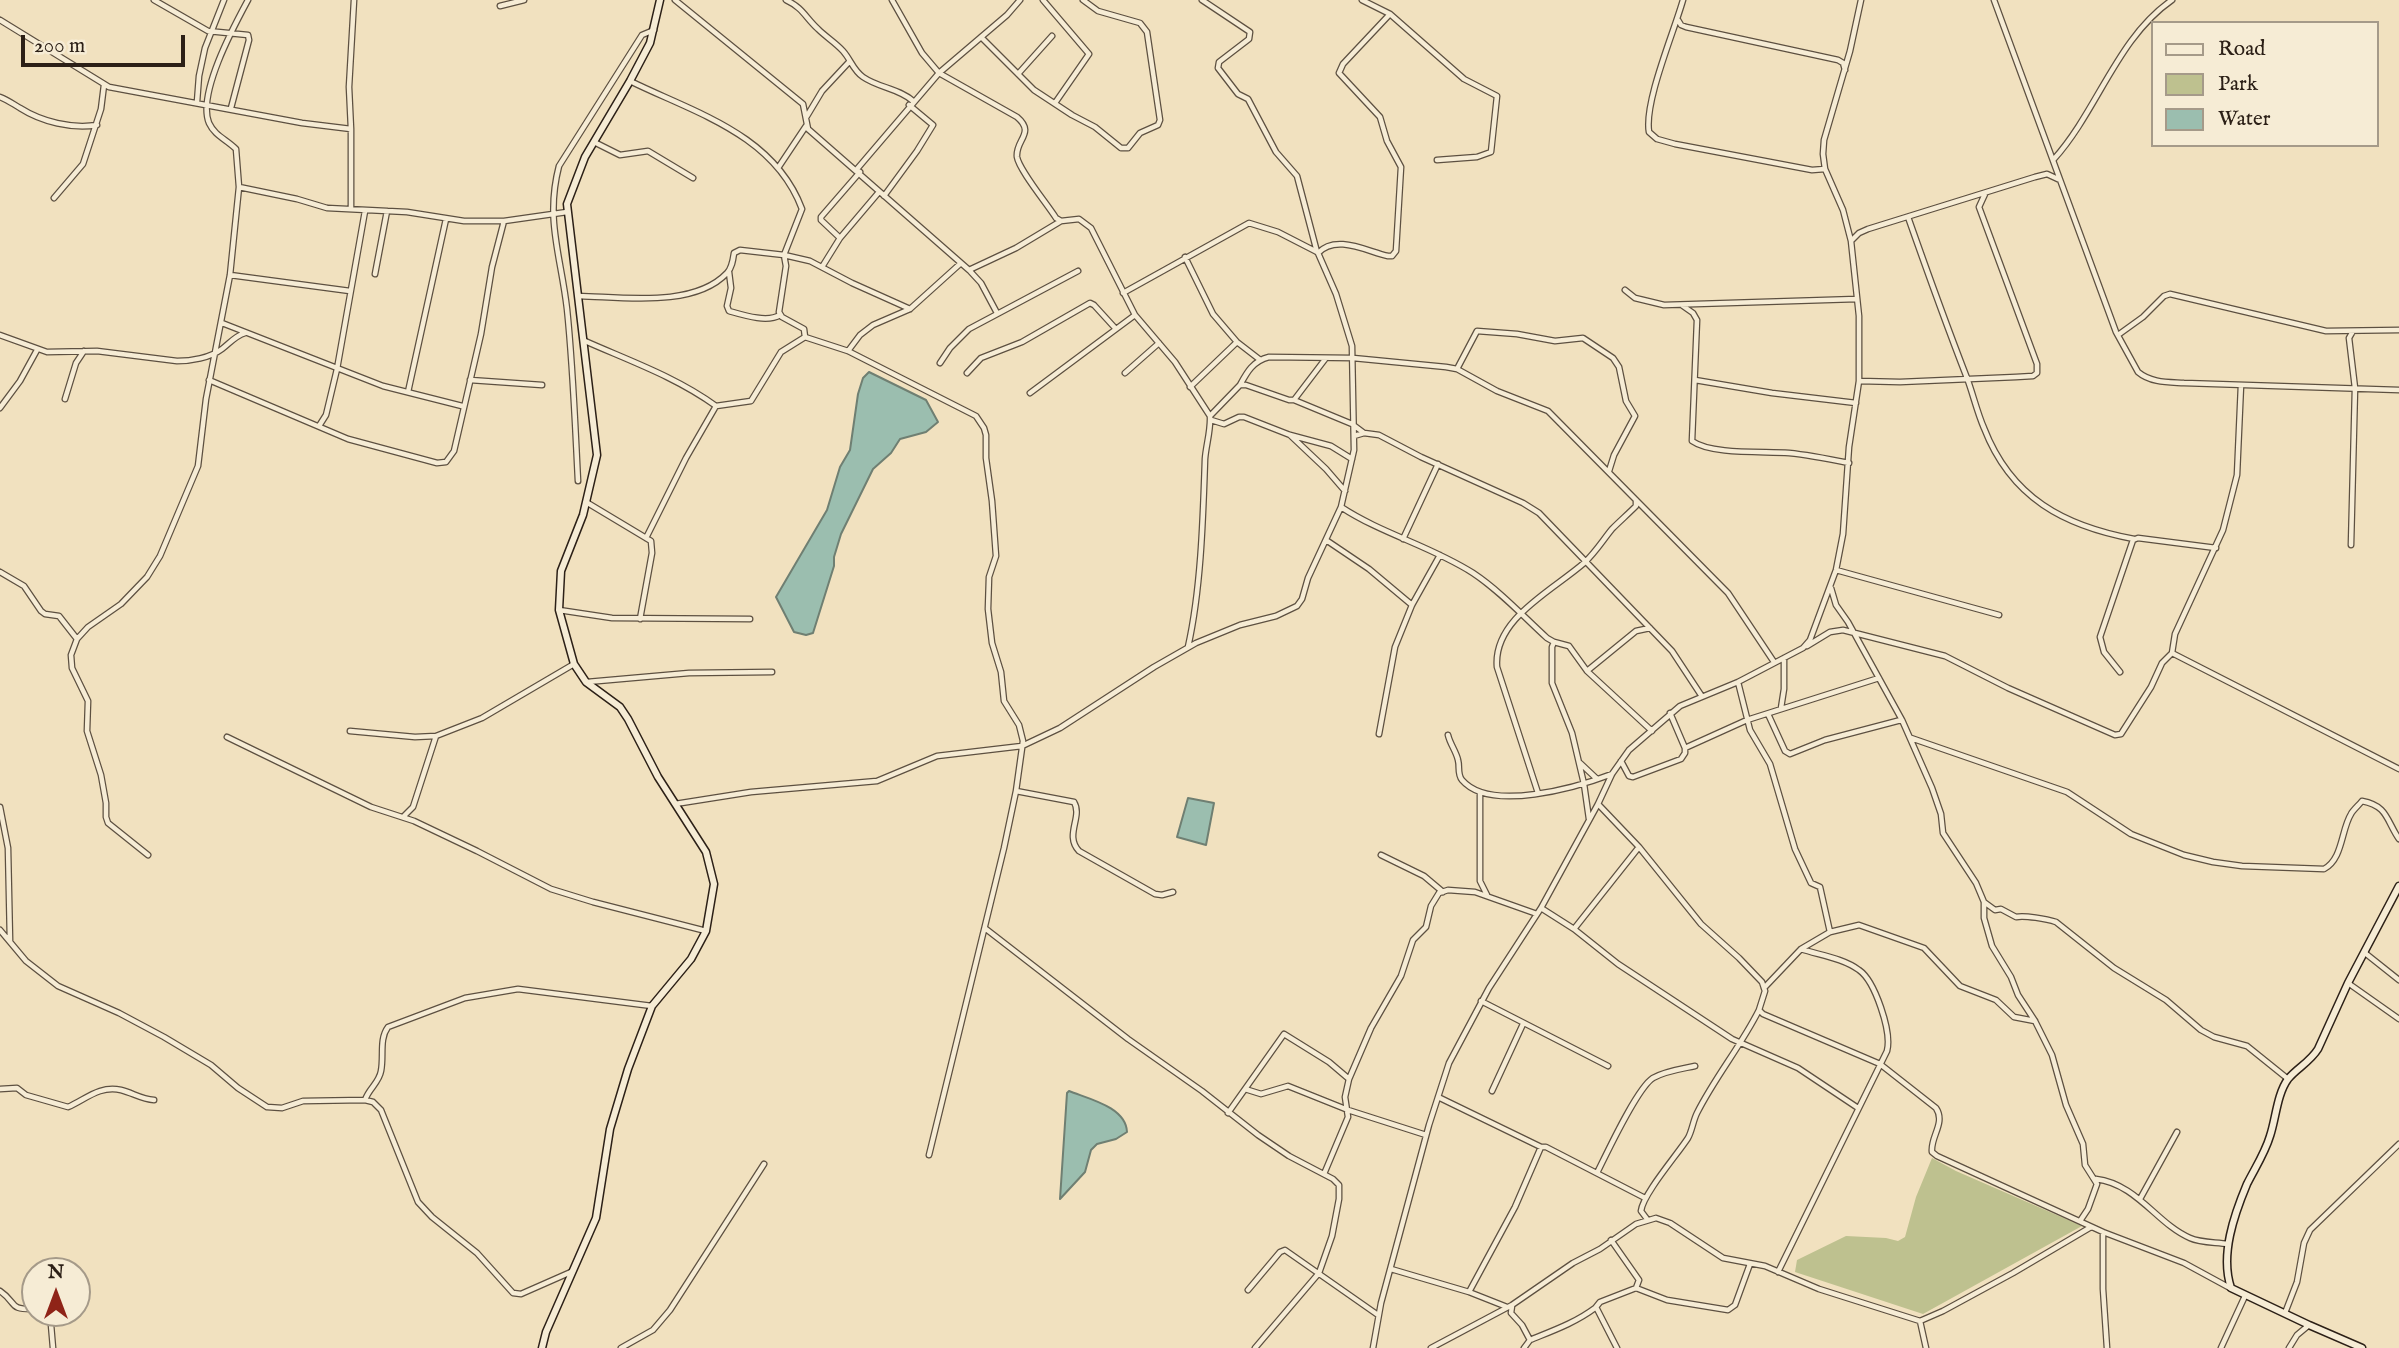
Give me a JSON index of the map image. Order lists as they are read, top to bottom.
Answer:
{
  "legend": ["Road", "Park", "Water"],
  "scale_bar": "200 m",
  "north": "top"
}
